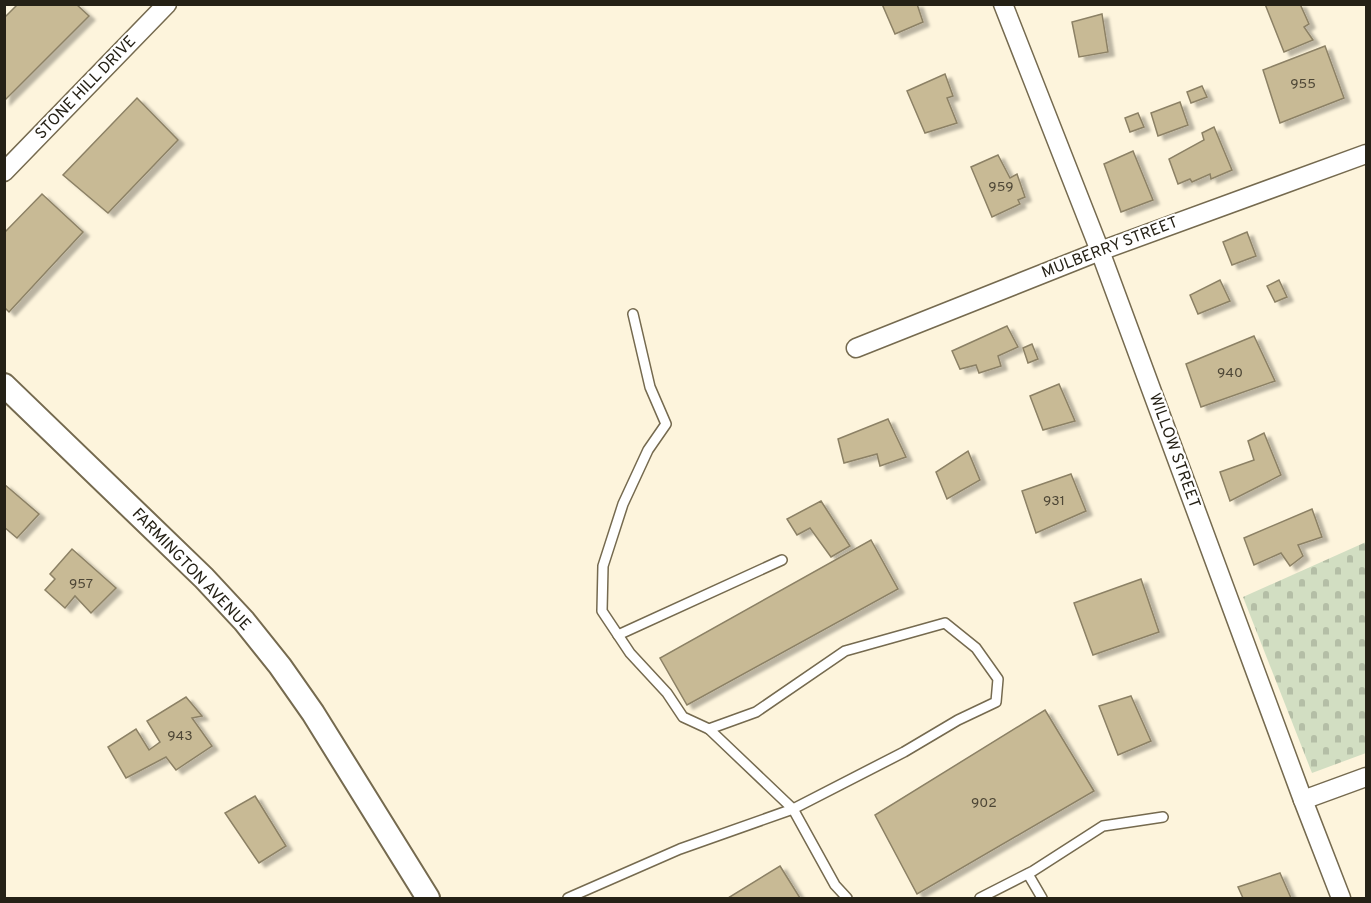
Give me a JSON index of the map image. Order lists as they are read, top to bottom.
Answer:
{
  "streets": {
    "street": [
      "STONE HILL DRIVE",
      "MULBERRY STREET",
      "WILLOW STREET",
      "FARMINGTON AVENUE"
    ]
  },
  "crossings": [
    ["MULBERRY STREET", "WILLOW STREET"]
  ],
  "house_numbers": [
    "955",
    "959",
    "940",
    "931",
    "957",
    "943",
    "902"
  ]
}
